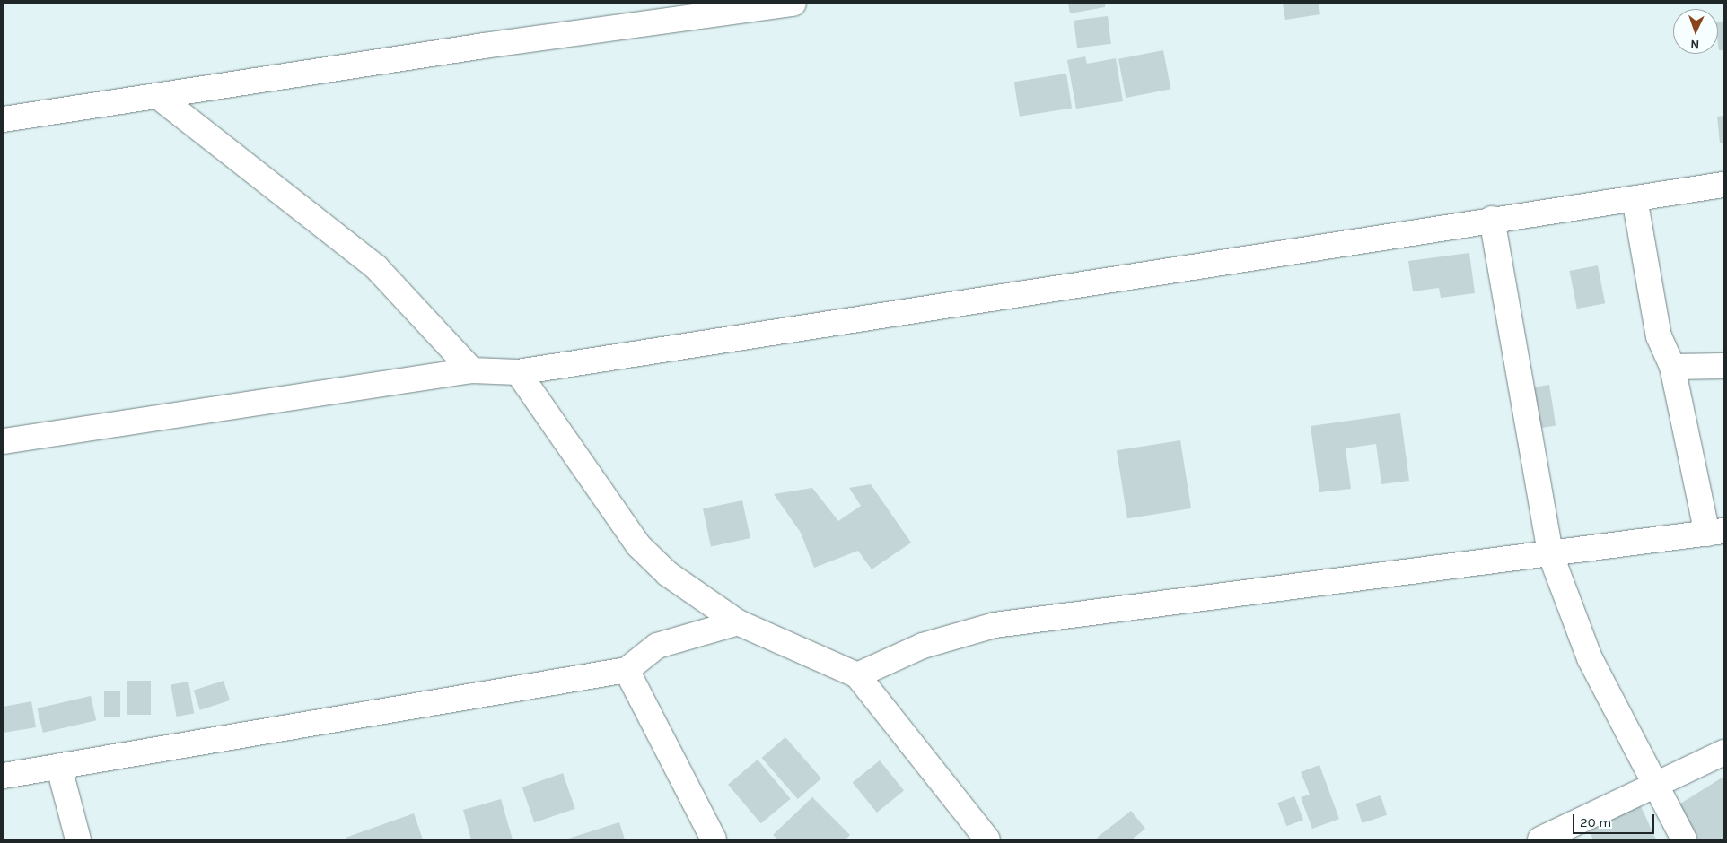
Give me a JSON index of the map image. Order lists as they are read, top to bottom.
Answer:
{
  "scale_bar": "20 m",
  "north": "bottom"
}
